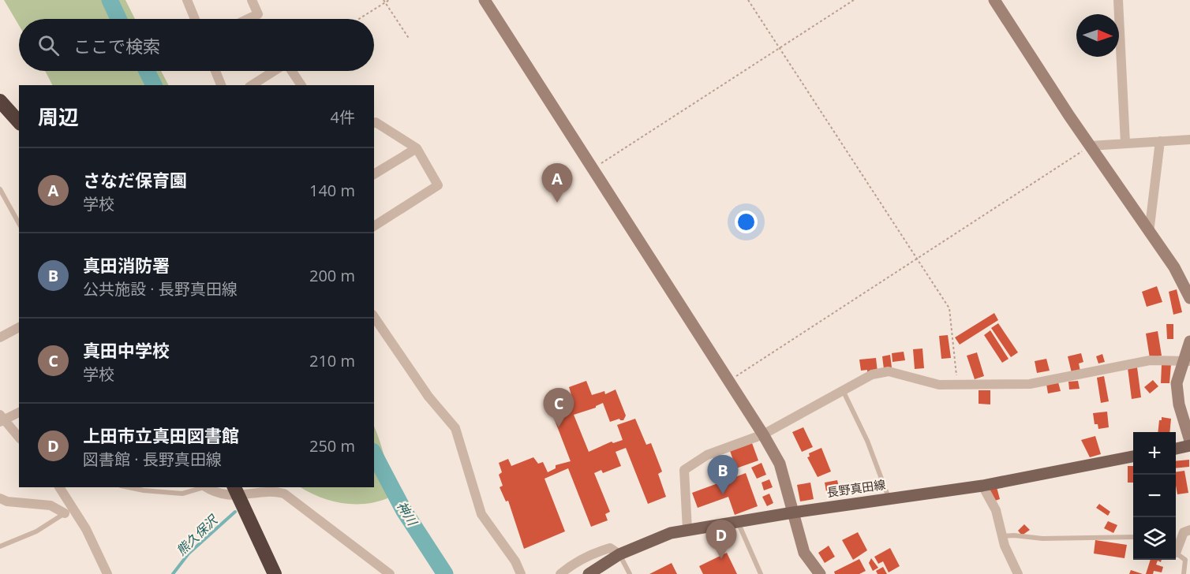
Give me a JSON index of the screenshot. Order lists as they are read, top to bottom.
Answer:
{
  "streets": {
    "main road": ["長野真田線"]
  },
  "water": ["神川", "熊久保沢"],
  "north": "right",
  "page": {
    "search": "ここで検索",
    "heading": ["周辺", "4件"],
    "list": [
      {
        "mark": "A",
        "name": "さなだ保育園",
        "note": "学校",
        "value": "140 m"
      },
      {
        "mark": "B",
        "name": "真田消防署",
        "note": "公共施設 · 長野真田線",
        "value": "200 m"
      },
      {
        "mark": "C",
        "name": "真田中学校",
        "note": "学校",
        "value": "210 m"
      },
      {
        "mark": "D",
        "name": "上田市立真田図書館",
        "note": "図書館 · 長野真田線",
        "value": "250 m"
      }
    ],
    "pins": [
      "A",
      "C",
      "B",
      "D"
    ],
    "map_buttons": ["+", "−"]
  }
}
